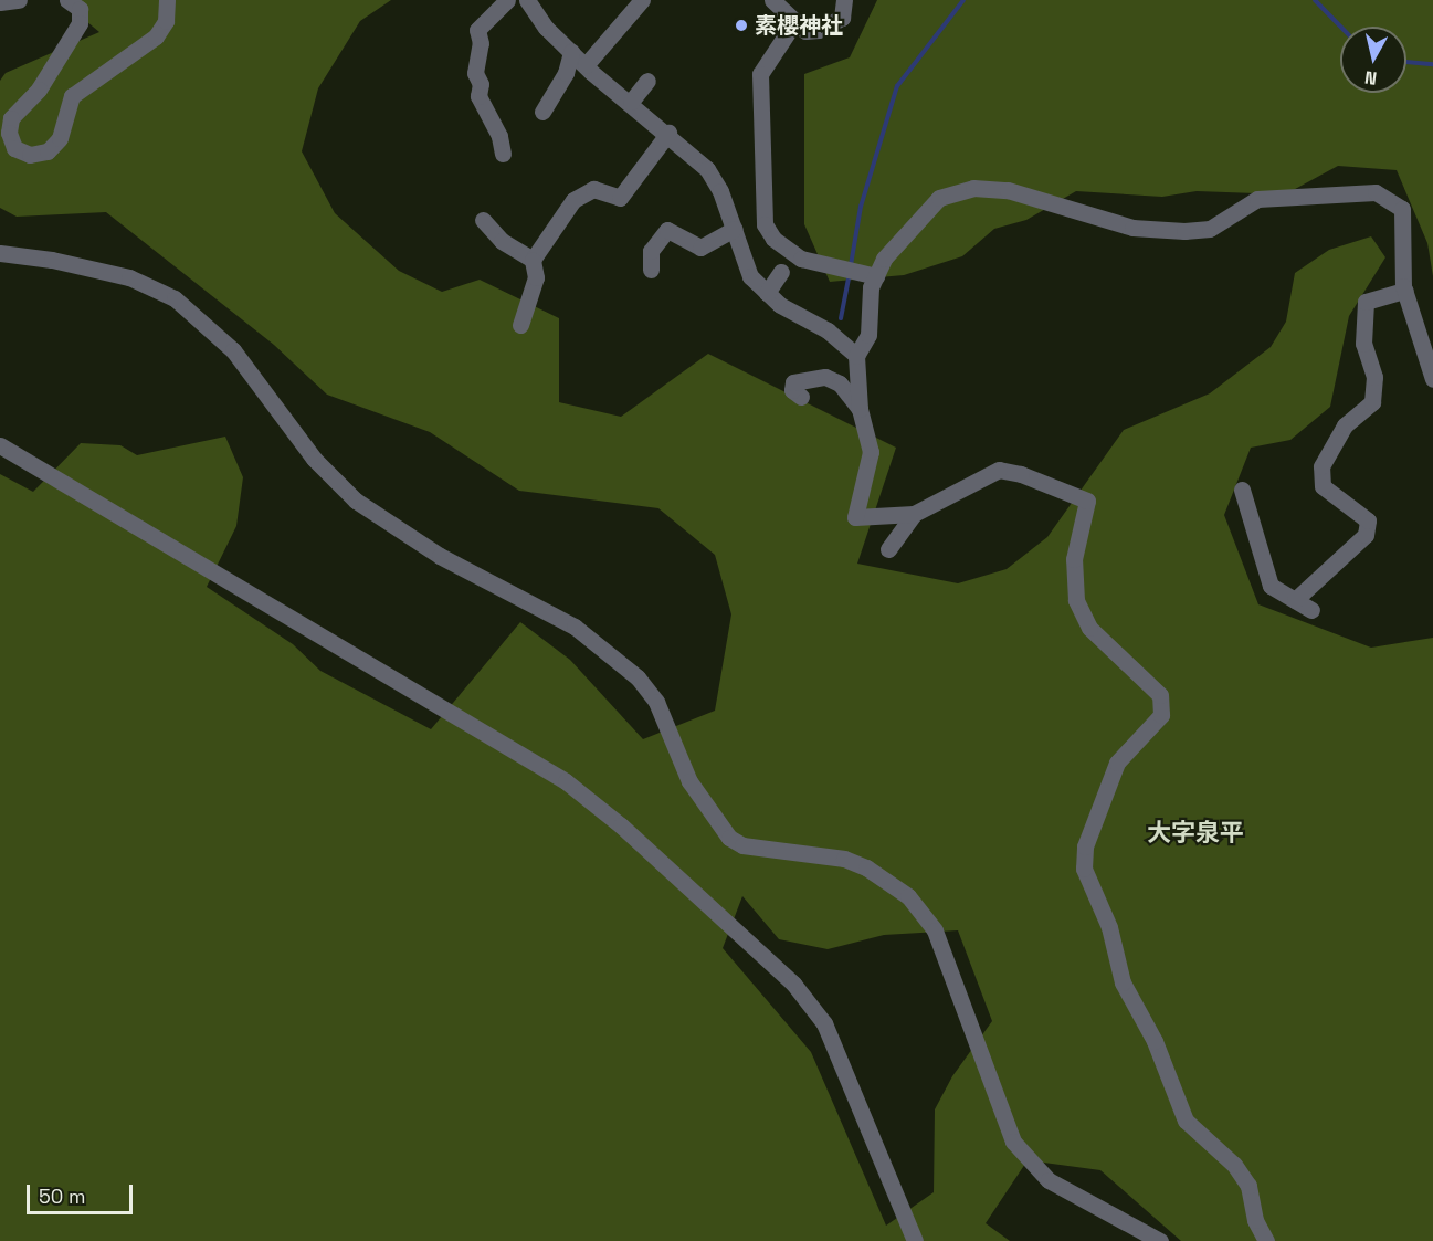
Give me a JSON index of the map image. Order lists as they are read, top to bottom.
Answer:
{
  "districts": ["大字泉平"],
  "places": ["素櫻神社"],
  "scale_bar": "50 m",
  "north": "bottom"
}
